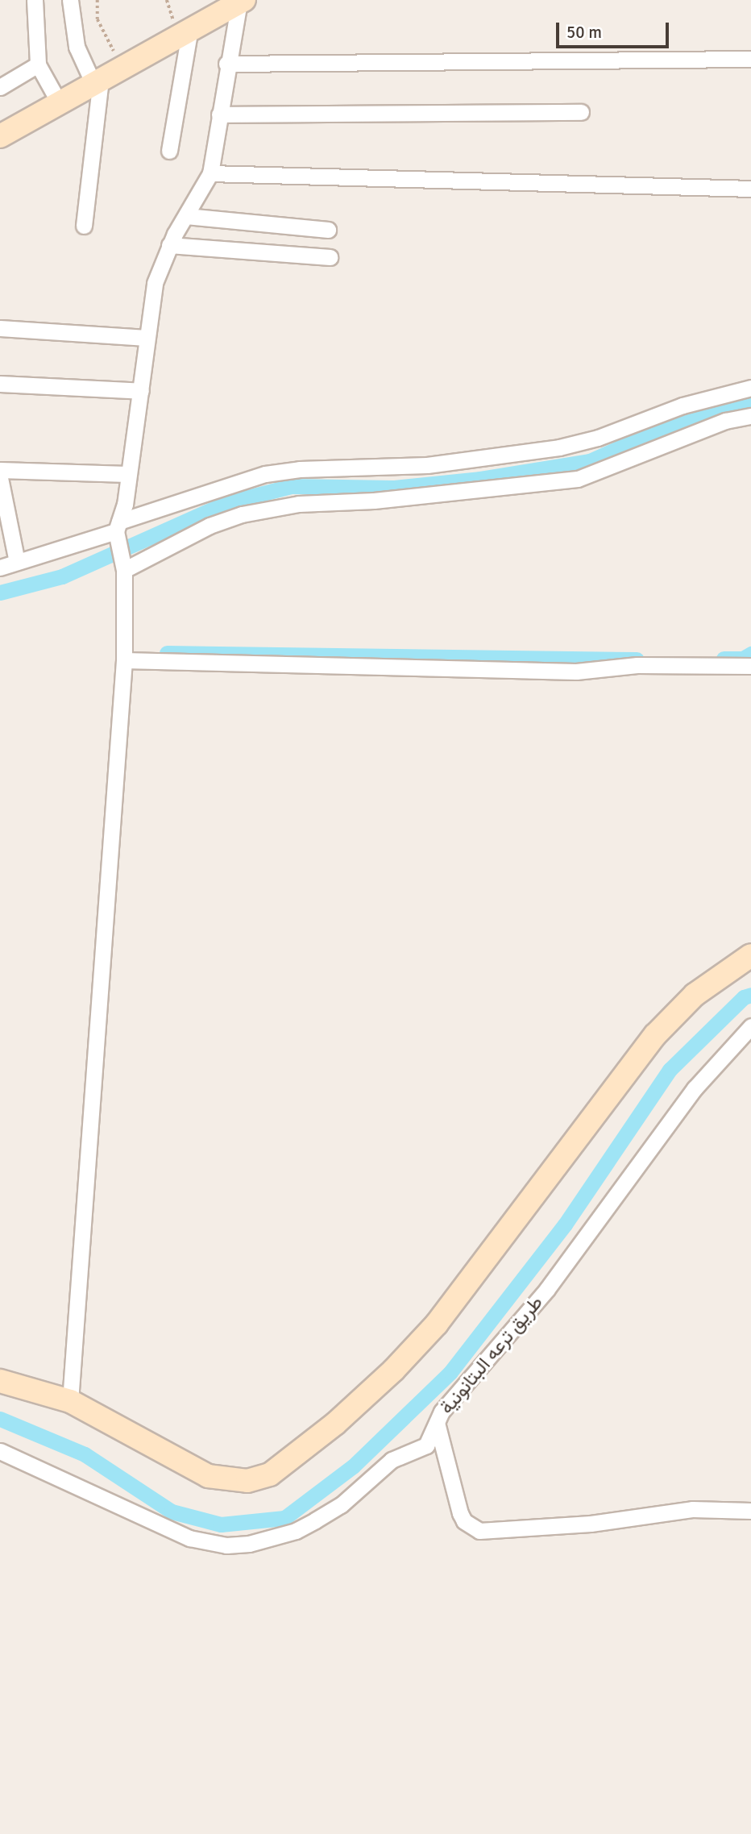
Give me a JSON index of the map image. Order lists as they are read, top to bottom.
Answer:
{
  "streets": {
    "street": ["طريق ترعه البتانونية"]
  },
  "scale_bar": "50 m"
}
